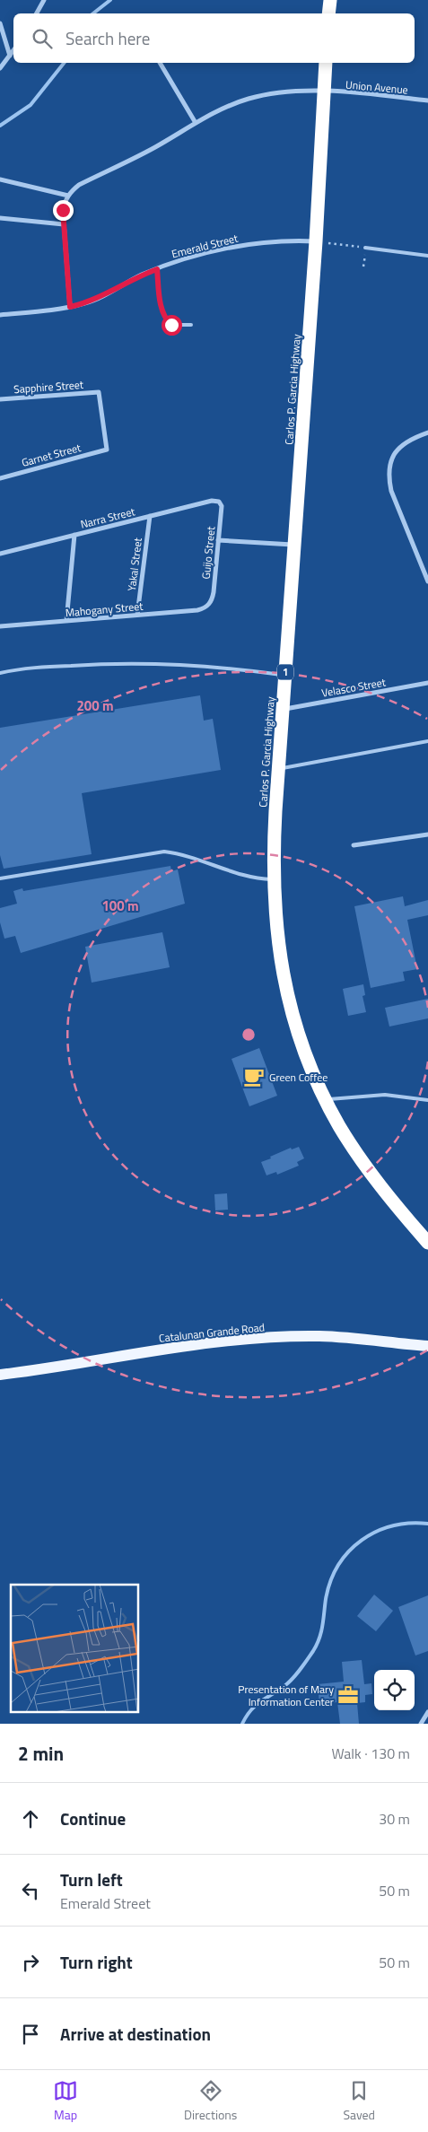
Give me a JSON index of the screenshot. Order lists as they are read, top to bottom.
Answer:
{
  "streets": {
    "highway": ["Carlos P. Garcia Highway", "1"],
    "main road": ["Catalunan Grande Road"],
    "street": [
      "Union Avenue",
      "Emerald Street",
      "Sapphire Street",
      "Garnet Street",
      "Narra Street",
      "Guijo Street",
      "Yakal Street",
      "Mahogany Street",
      "Velasco Street"
    ]
  },
  "crossings": [
    ["Union Avenue", "Carlos P. Garcia Highway"],
    ["Emerald Street", "Carlos P. Garcia Highway"],
    ["Sapphire Street", "Garnet Street"],
    ["Carlos P. Garcia Highway", "Velasco Street"],
    ["Narra Street", "Guijo Street"],
    ["Narra Street", "Yakal Street"],
    ["Guijo Street", "Mahogany Street"],
    ["Yakal Street", "Mahogany Street"]
  ],
  "places": {
    "cafe": ["Green Coffee"],
    "office": ["Presentation of Mary Information Center"]
  },
  "page": {
    "search": "Search here",
    "heading": ["2 min", "Walk · 130 m"],
    "list": [
      ["Continue", "30 m"],
      ["Turn left", "Emerald Street", "50 m"],
      ["Turn right", "50 m"],
      "Arrive at destination"
    ],
    "nav": ["Map", "Directions", "Saved"]
  },
  "rings": ["200 m", "100 m"]
}
